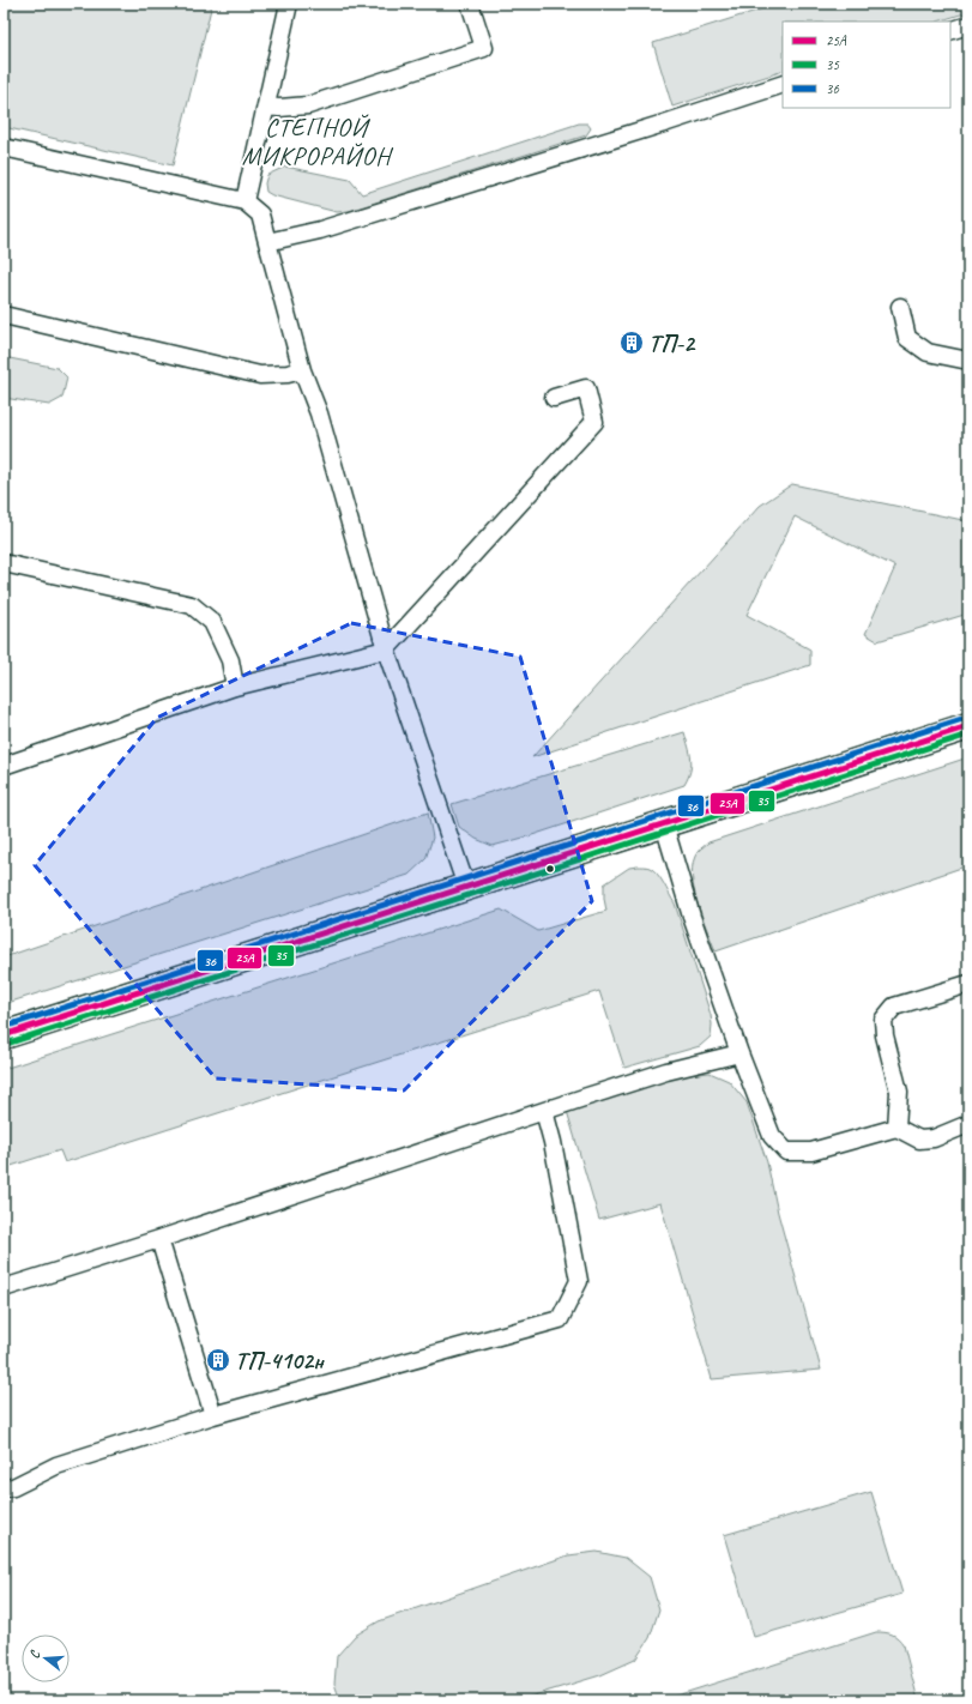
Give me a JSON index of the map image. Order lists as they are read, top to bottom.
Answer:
{
  "districts": ["СТЕПНОЙ МИКРОРАЙОН"],
  "places": {
    "building": ["ТП-2", "ТП-4102н"]
  },
  "lines": ["transit line 36", "transit line 25А", "transit line 35"],
  "legend": ["25А", "35", "36"],
  "north": "left"
}
